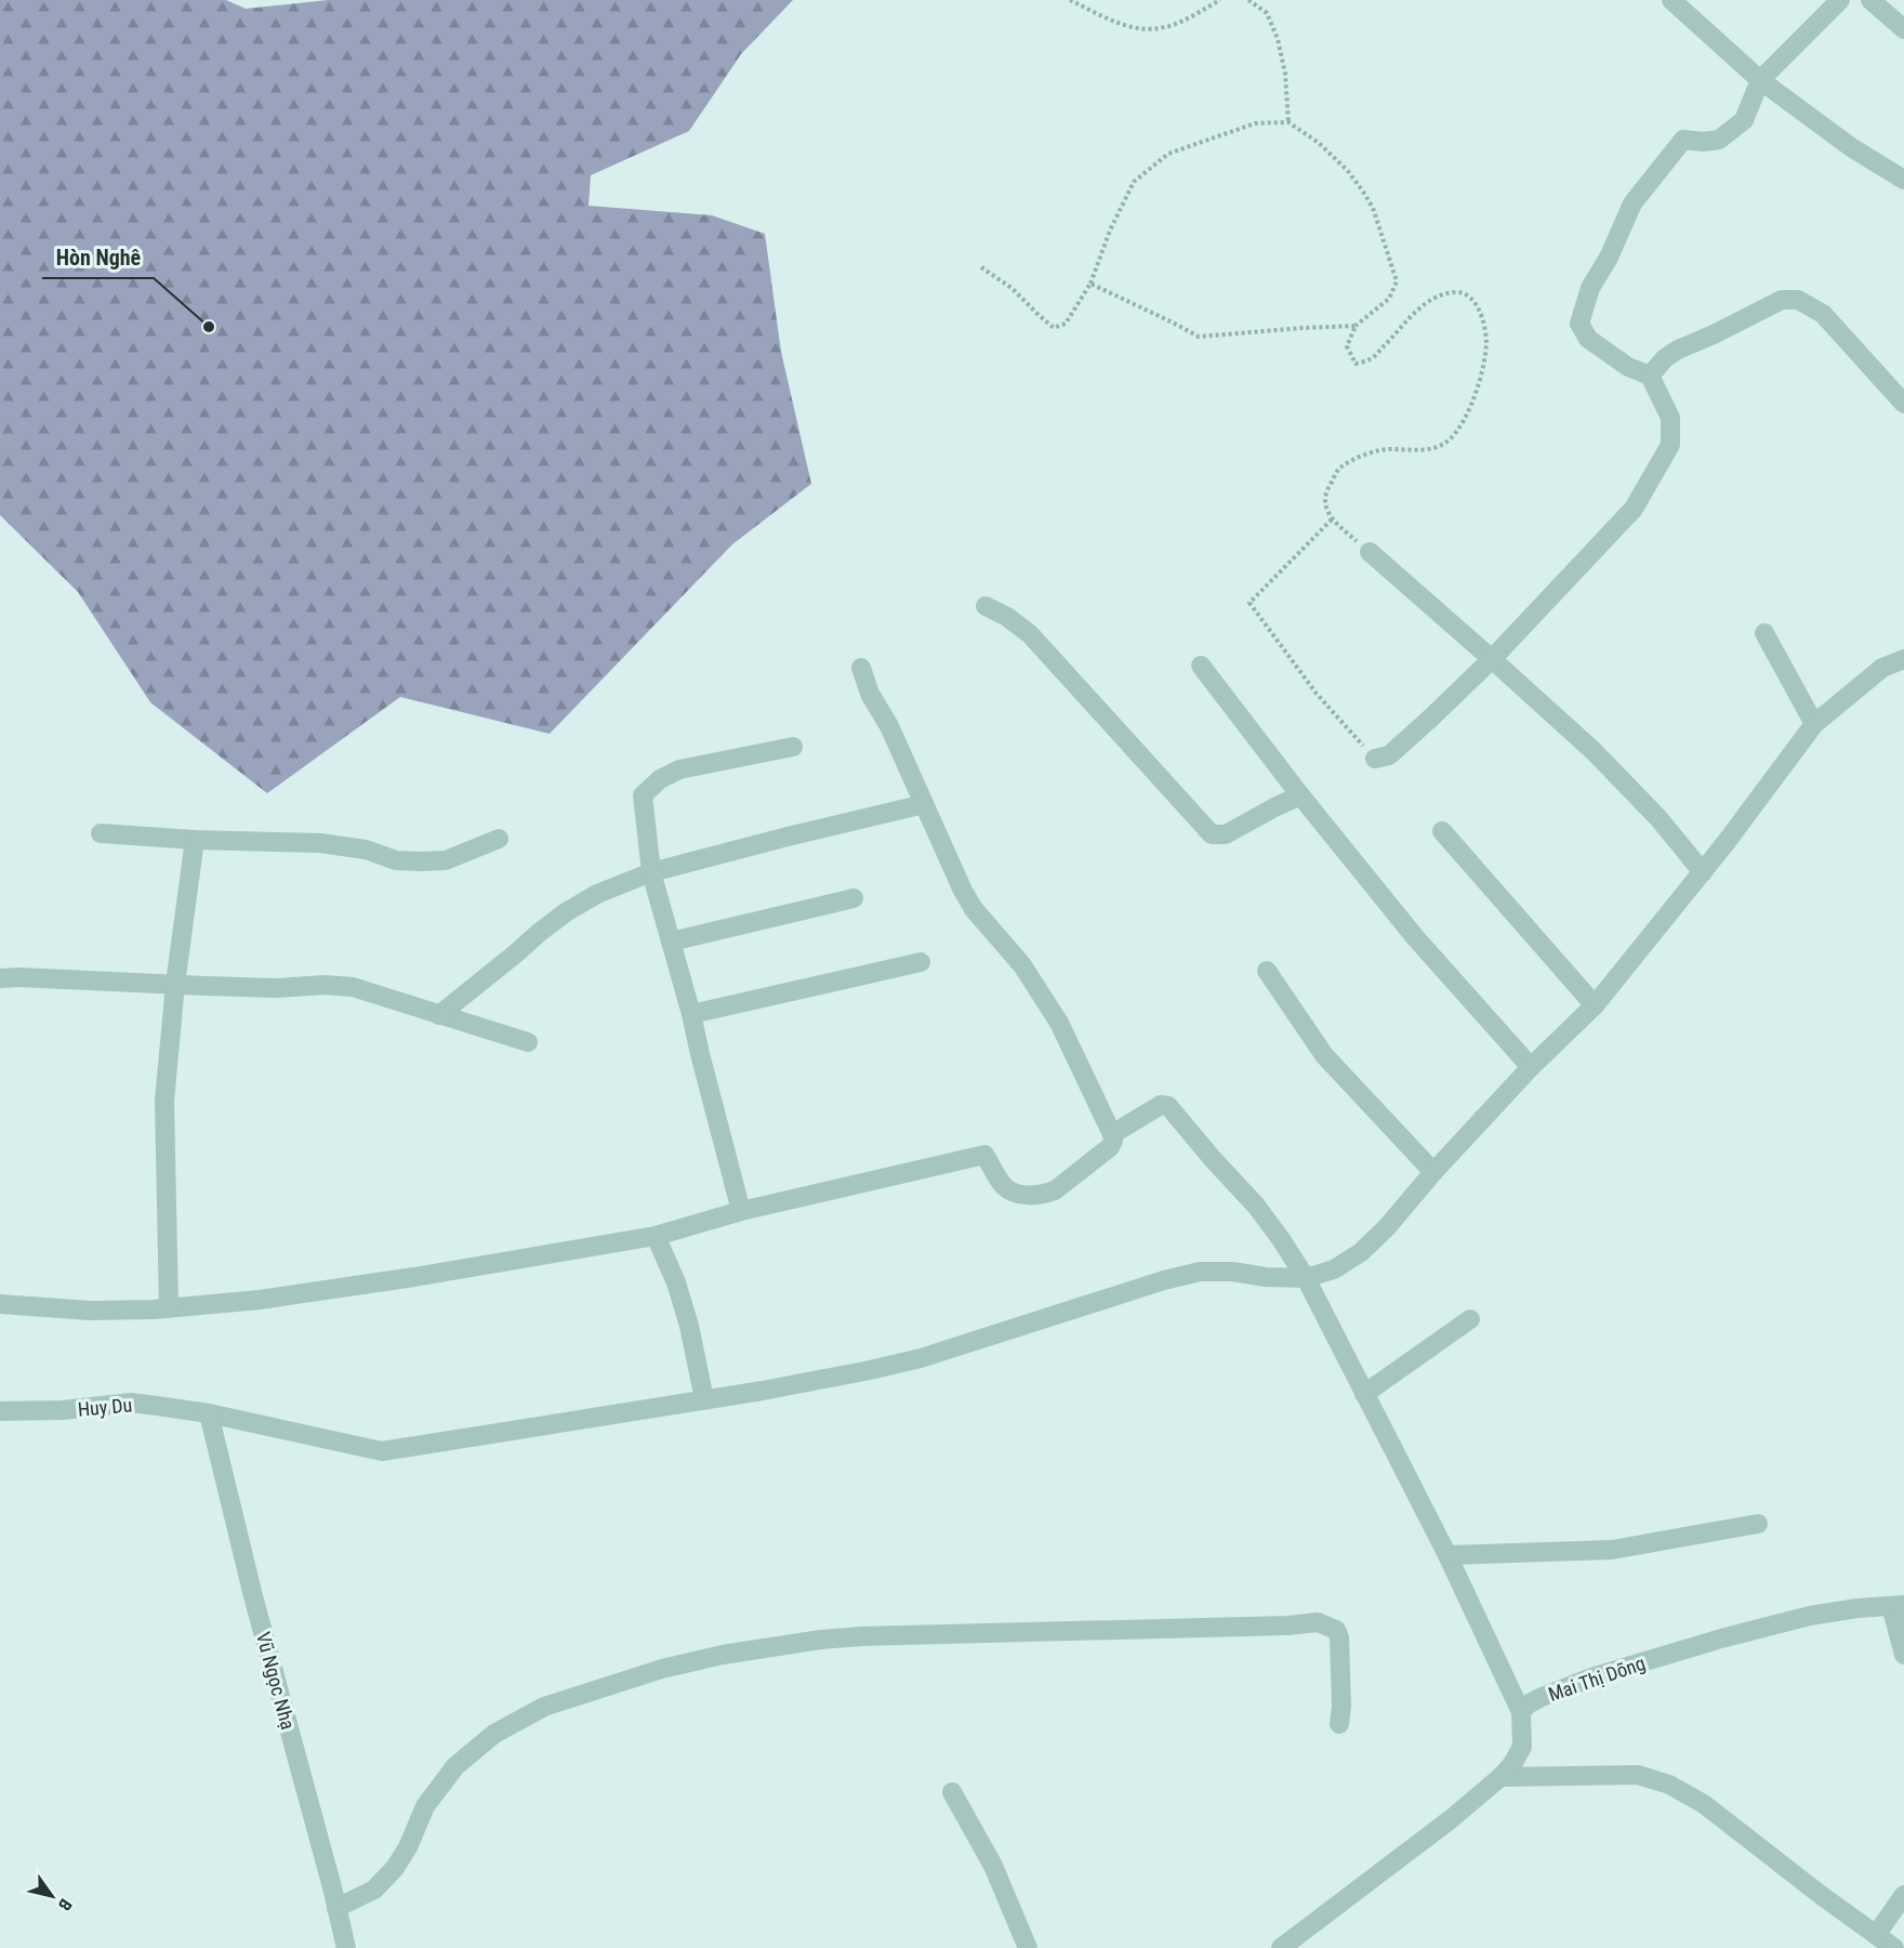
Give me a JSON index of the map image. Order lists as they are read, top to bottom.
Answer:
{
  "streets": {
    "street": ["Huy Du", "Mai Thị Dõng", "Vũ Ngọc Nhạ"]
  },
  "crossings": [
    ["Huy Du", "Vũ Ngọc Nhạ"]
  ],
  "places": ["Hòn Nghê"],
  "north": "bottom right"
}
